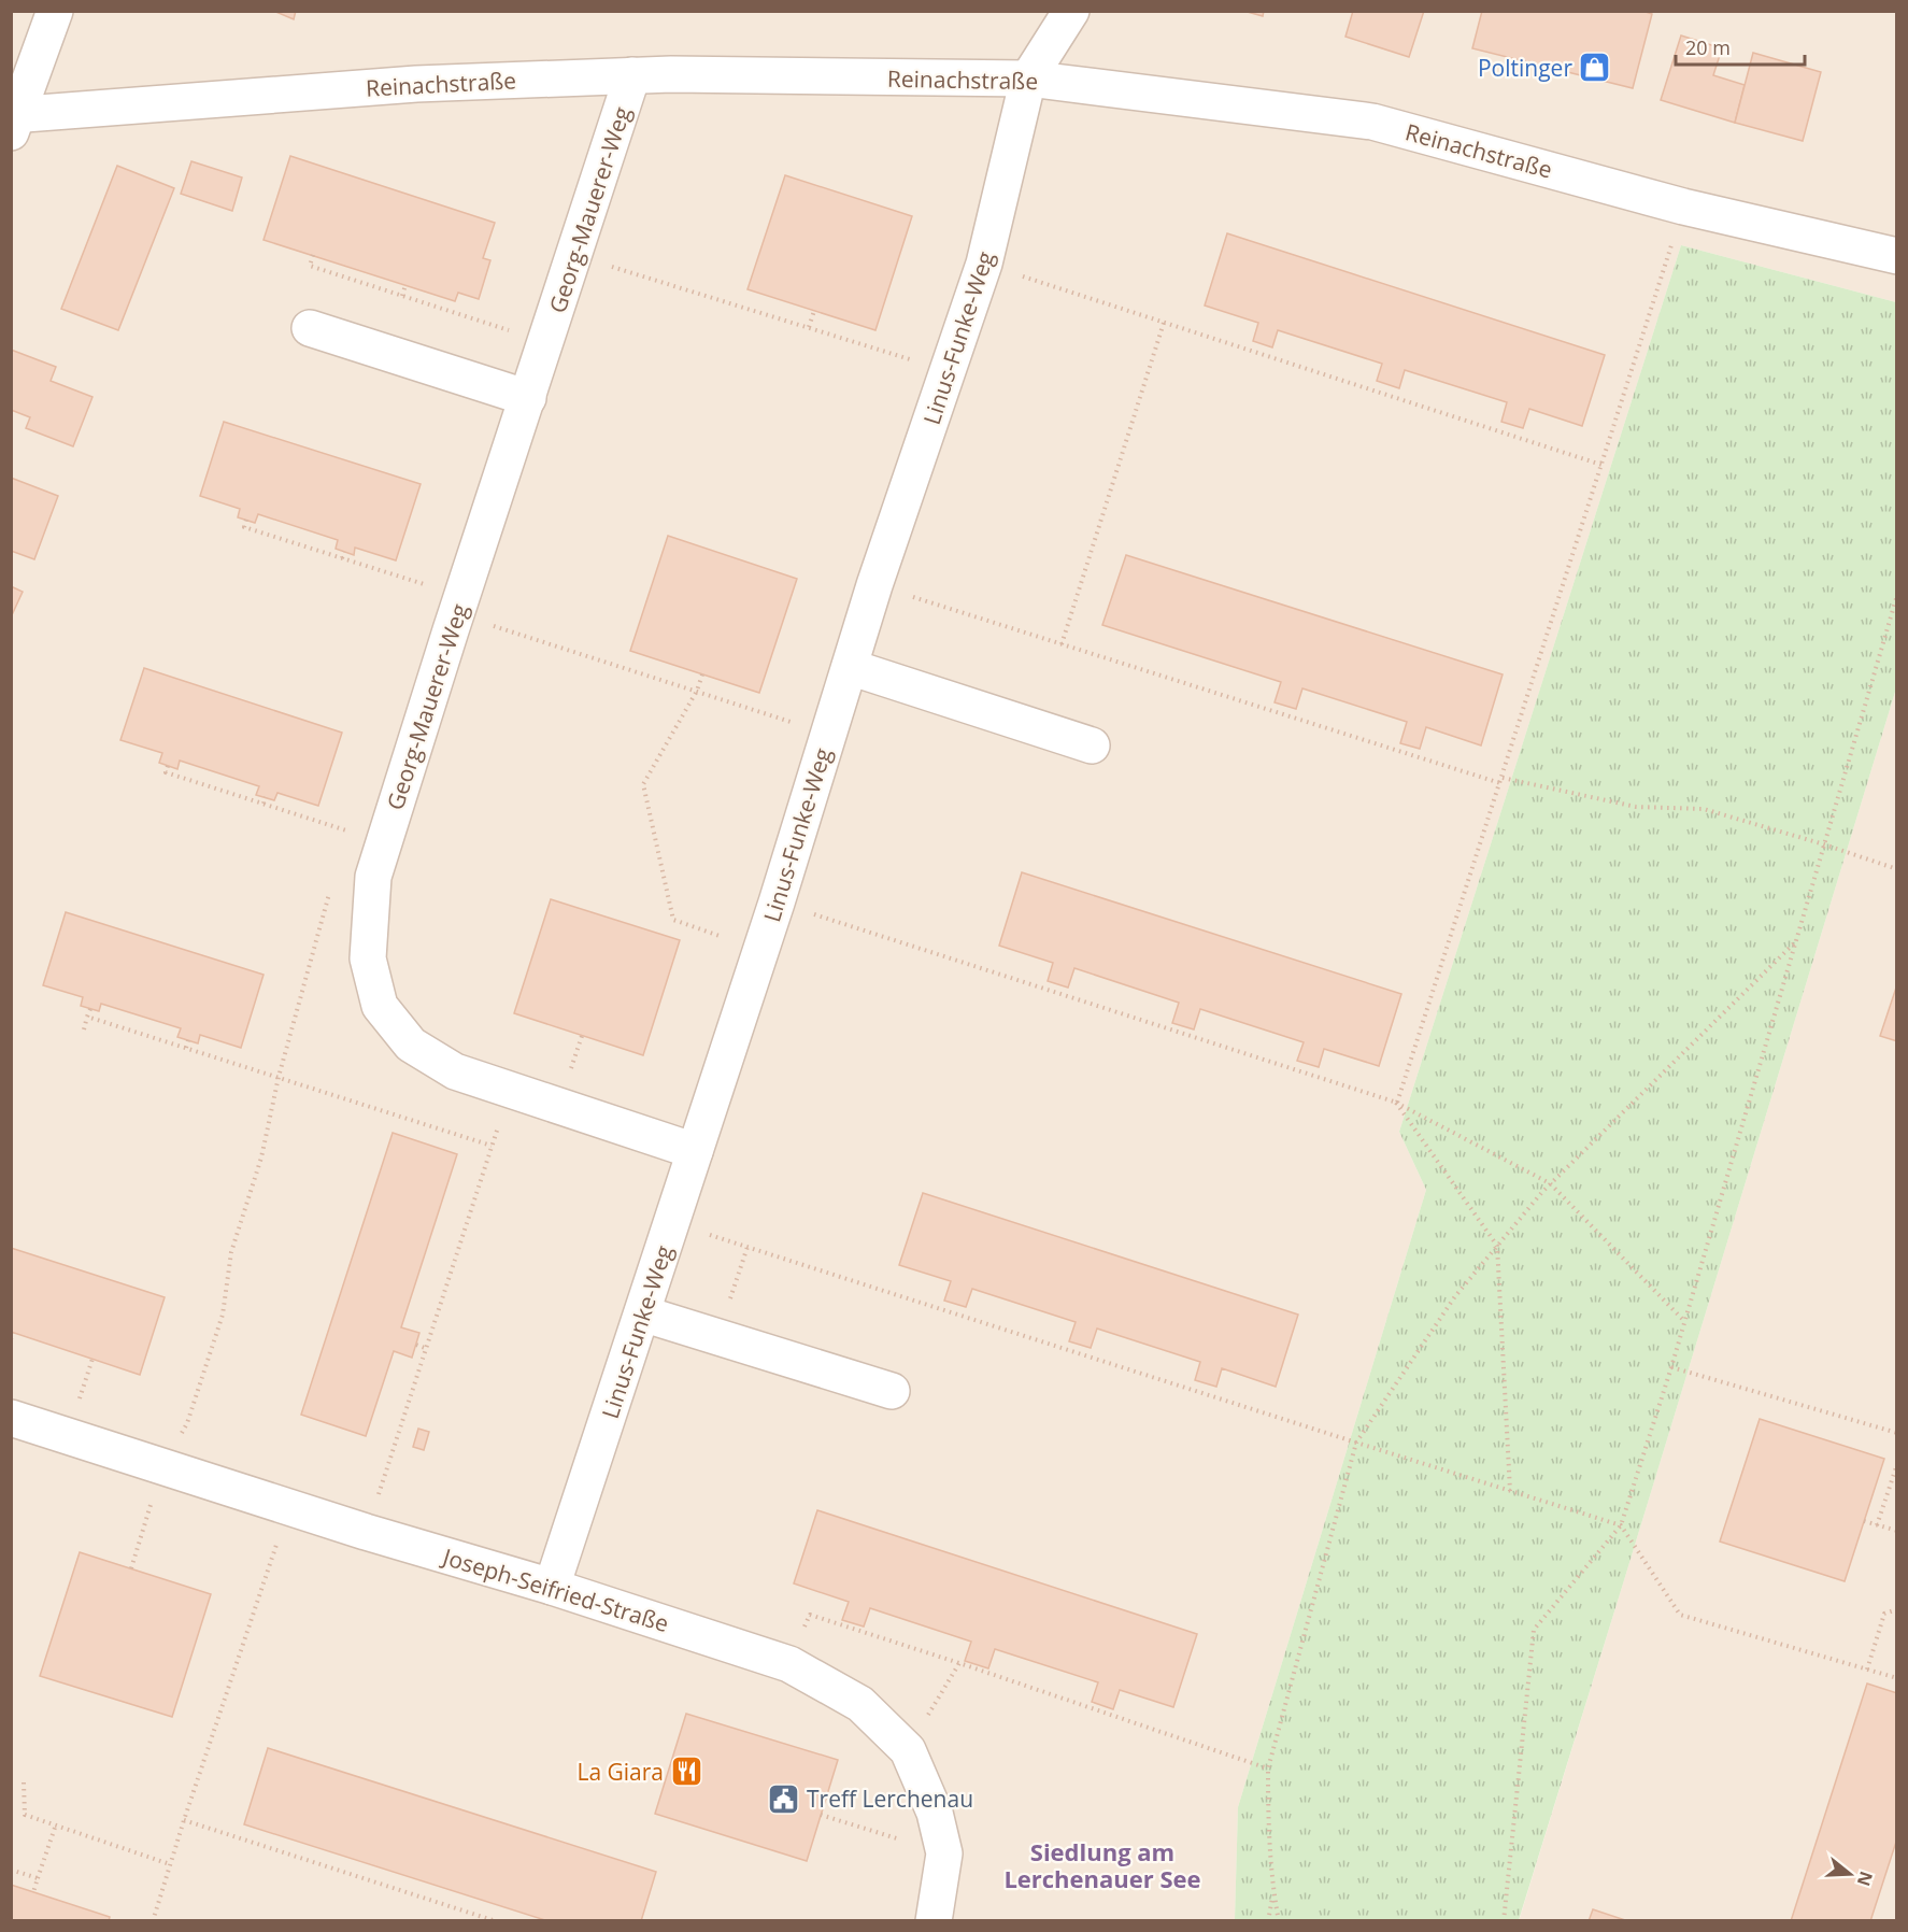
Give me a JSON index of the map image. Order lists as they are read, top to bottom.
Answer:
{
  "streets": {
    "street": [
      "Reinachstraße",
      "Georg-Mauerer-Weg",
      "Linus-Funke-Weg",
      "Joseph-Seifried-Straße"
    ]
  },
  "crossings": [
    ["Reinachstraße", "Georg-Mauerer-Weg"],
    ["Reinachstraße", "Linus-Funke-Weg"],
    ["Georg-Mauerer-Weg", "Linus-Funke-Weg"],
    ["Linus-Funke-Weg", "Joseph-Seifried-Straße"]
  ],
  "districts": ["Siedlung am Lerchenauer See"],
  "places": {
    "shop": ["Poltinger"],
    "restaurant": ["La Giara"],
    "public building": ["Treff Lerchenau"]
  },
  "scale_bar": "20 m",
  "north": "right"
}
